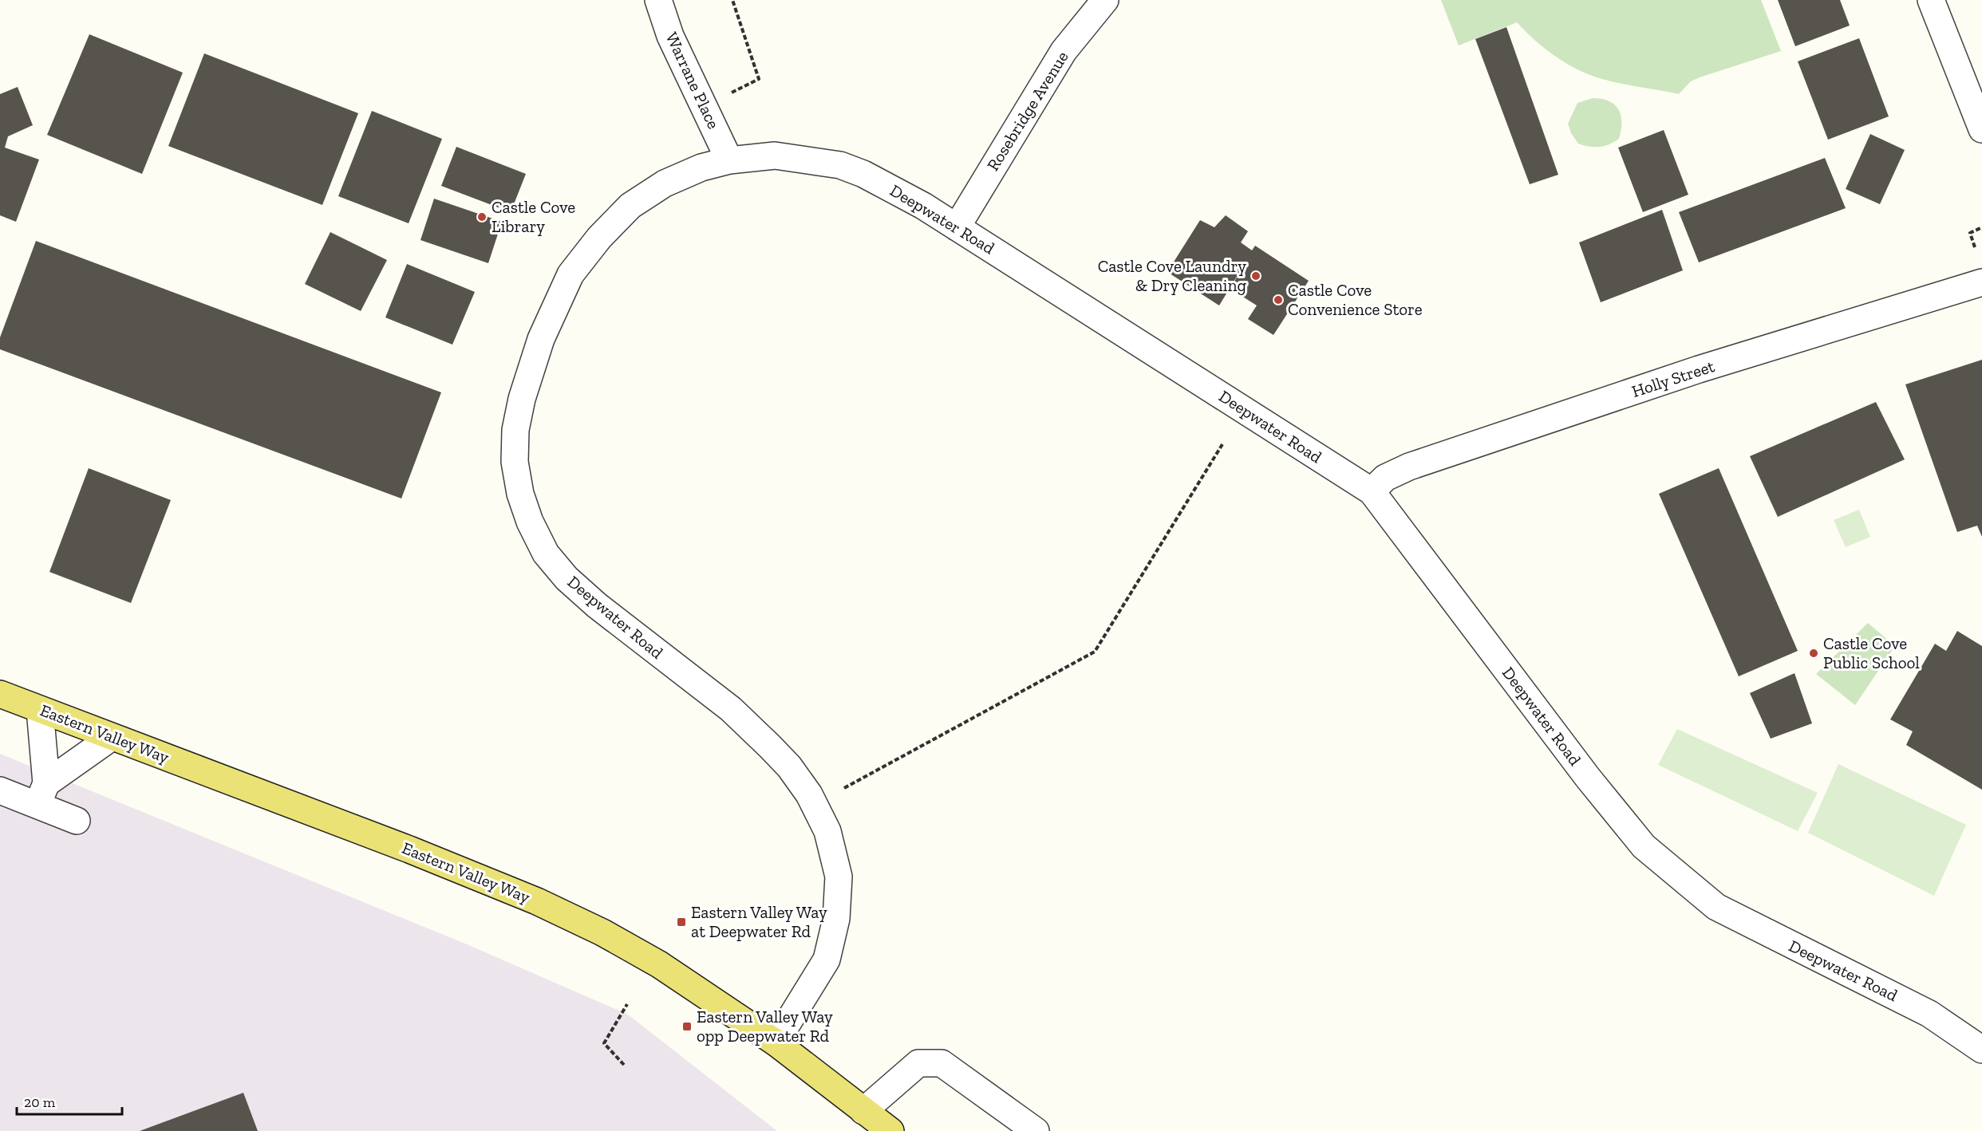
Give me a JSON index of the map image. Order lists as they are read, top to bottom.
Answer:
{
  "streets": {
    "main road": ["Eastern Valley Way"],
    "street": [
      "Warrane Place",
      "Rosebridge Avenue",
      "Deepwater Road",
      "Holly Street"
    ]
  },
  "crossings": [
    ["Warrane Place", "Deepwater Road"],
    ["Rosebridge Avenue", "Deepwater Road"],
    ["Deepwater Road", "Holly Street"],
    ["Deepwater Road", "Eastern Valley Way"]
  ],
  "places": {
    "other": [
      "Castle Cove Library",
      "Castle Cove Laundry & Dry Cleaning",
      "Castle Cove Convenience Store",
      "Castle Cove Public School"
    ],
    "transit": ["Eastern Valley Way at Deepwater Rd", "Eastern Valley Way opp Deepwater Rd"]
  },
  "scale_bar": "20 m"
}
